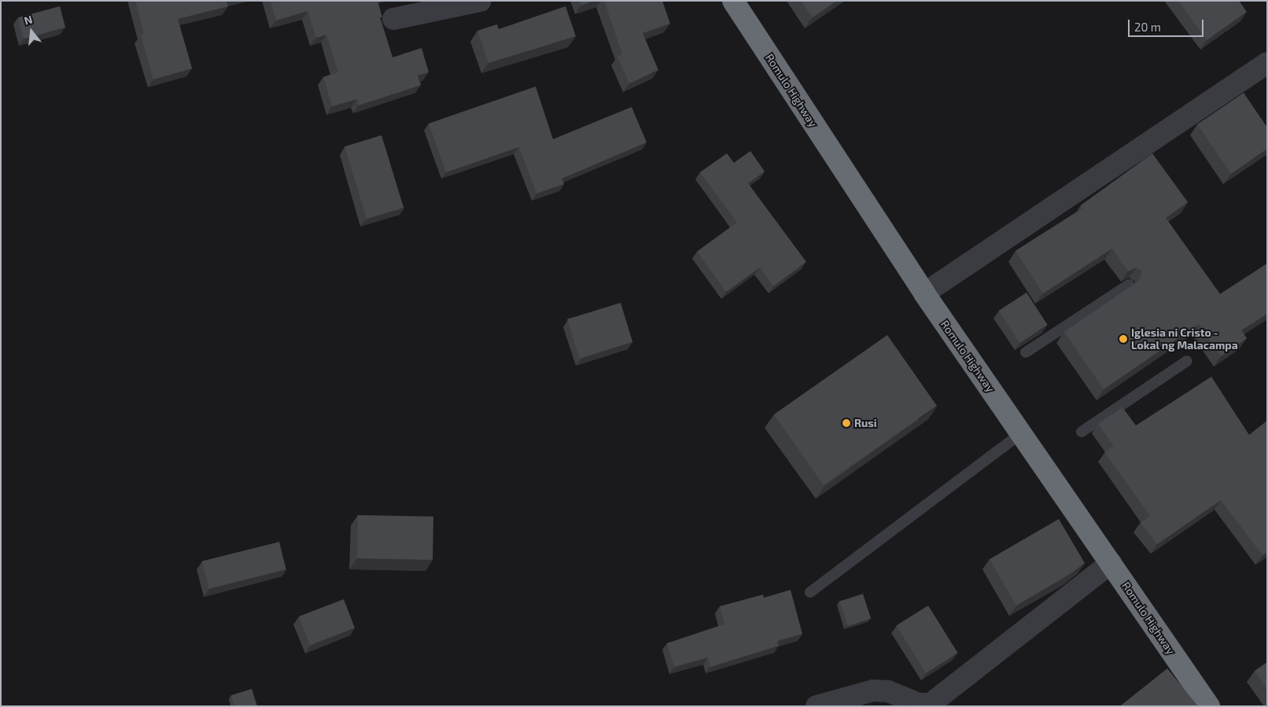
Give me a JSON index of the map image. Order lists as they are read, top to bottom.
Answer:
{
  "streets": {
    "highway": ["Romulo Highway"]
  },
  "places": ["Iglesia ni Cristo - Lokal ng Malacampa", "Rusi"],
  "scale_bar": "20 m",
  "north": "top"
}
